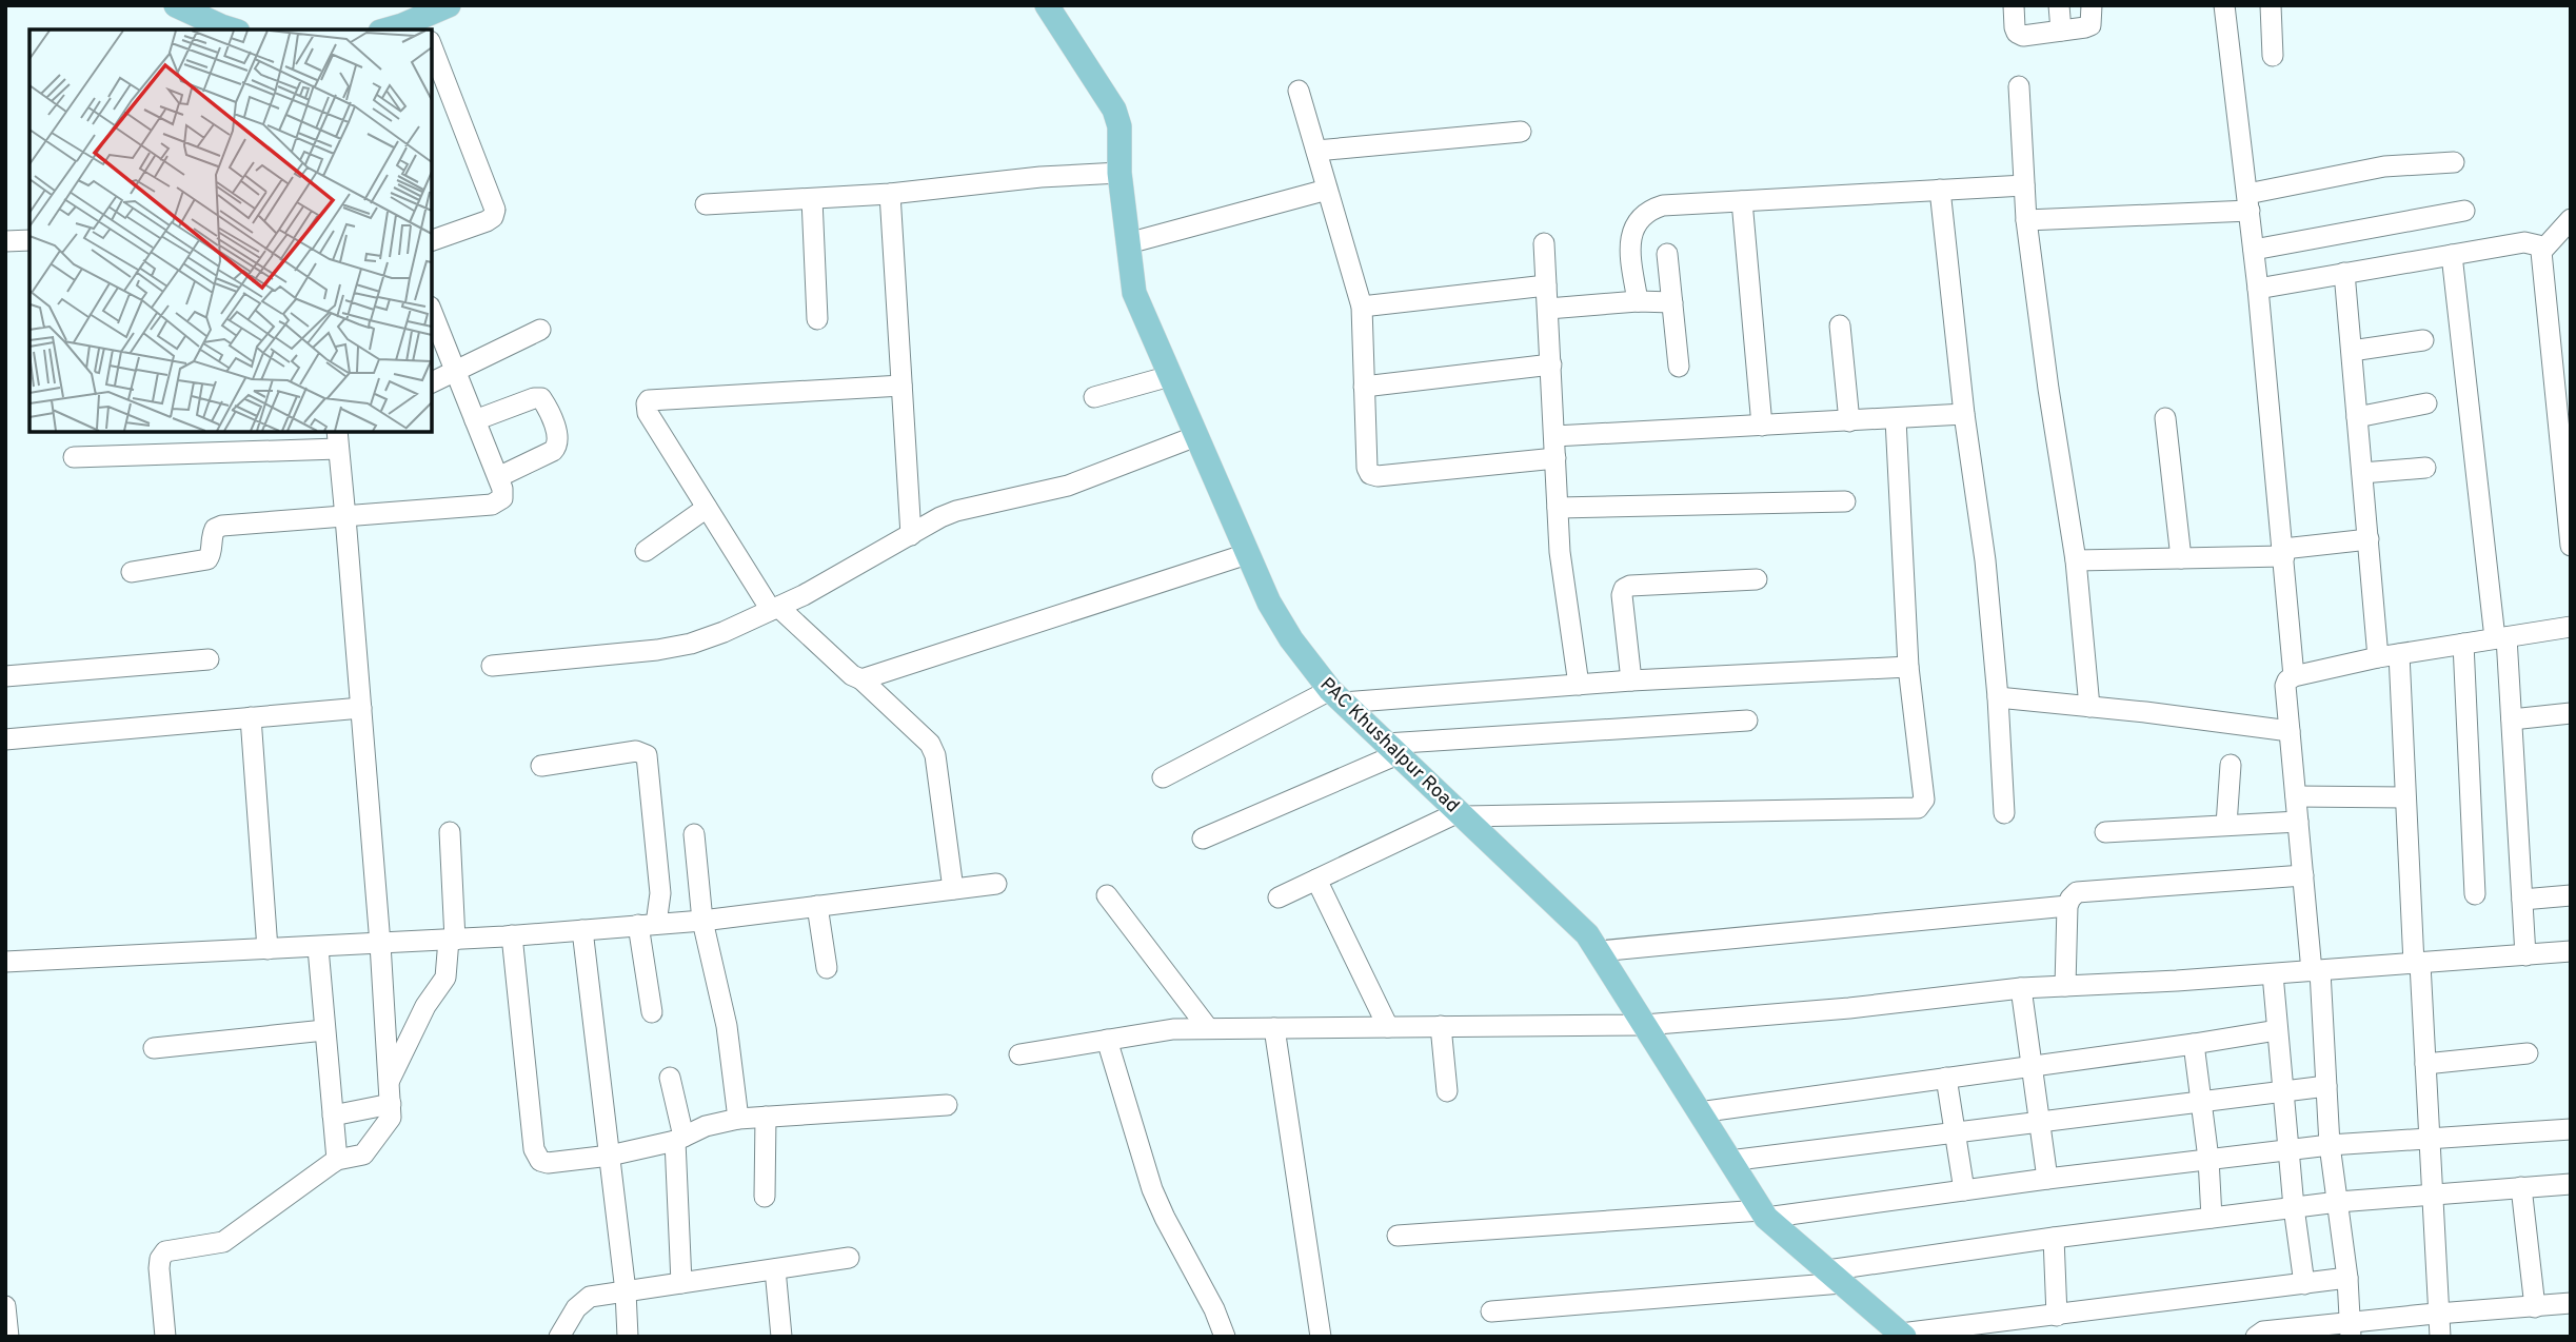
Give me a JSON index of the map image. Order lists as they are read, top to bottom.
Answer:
{
  "streets": {
    "main road": ["PAC Khushalpur Road"]
  }
}
